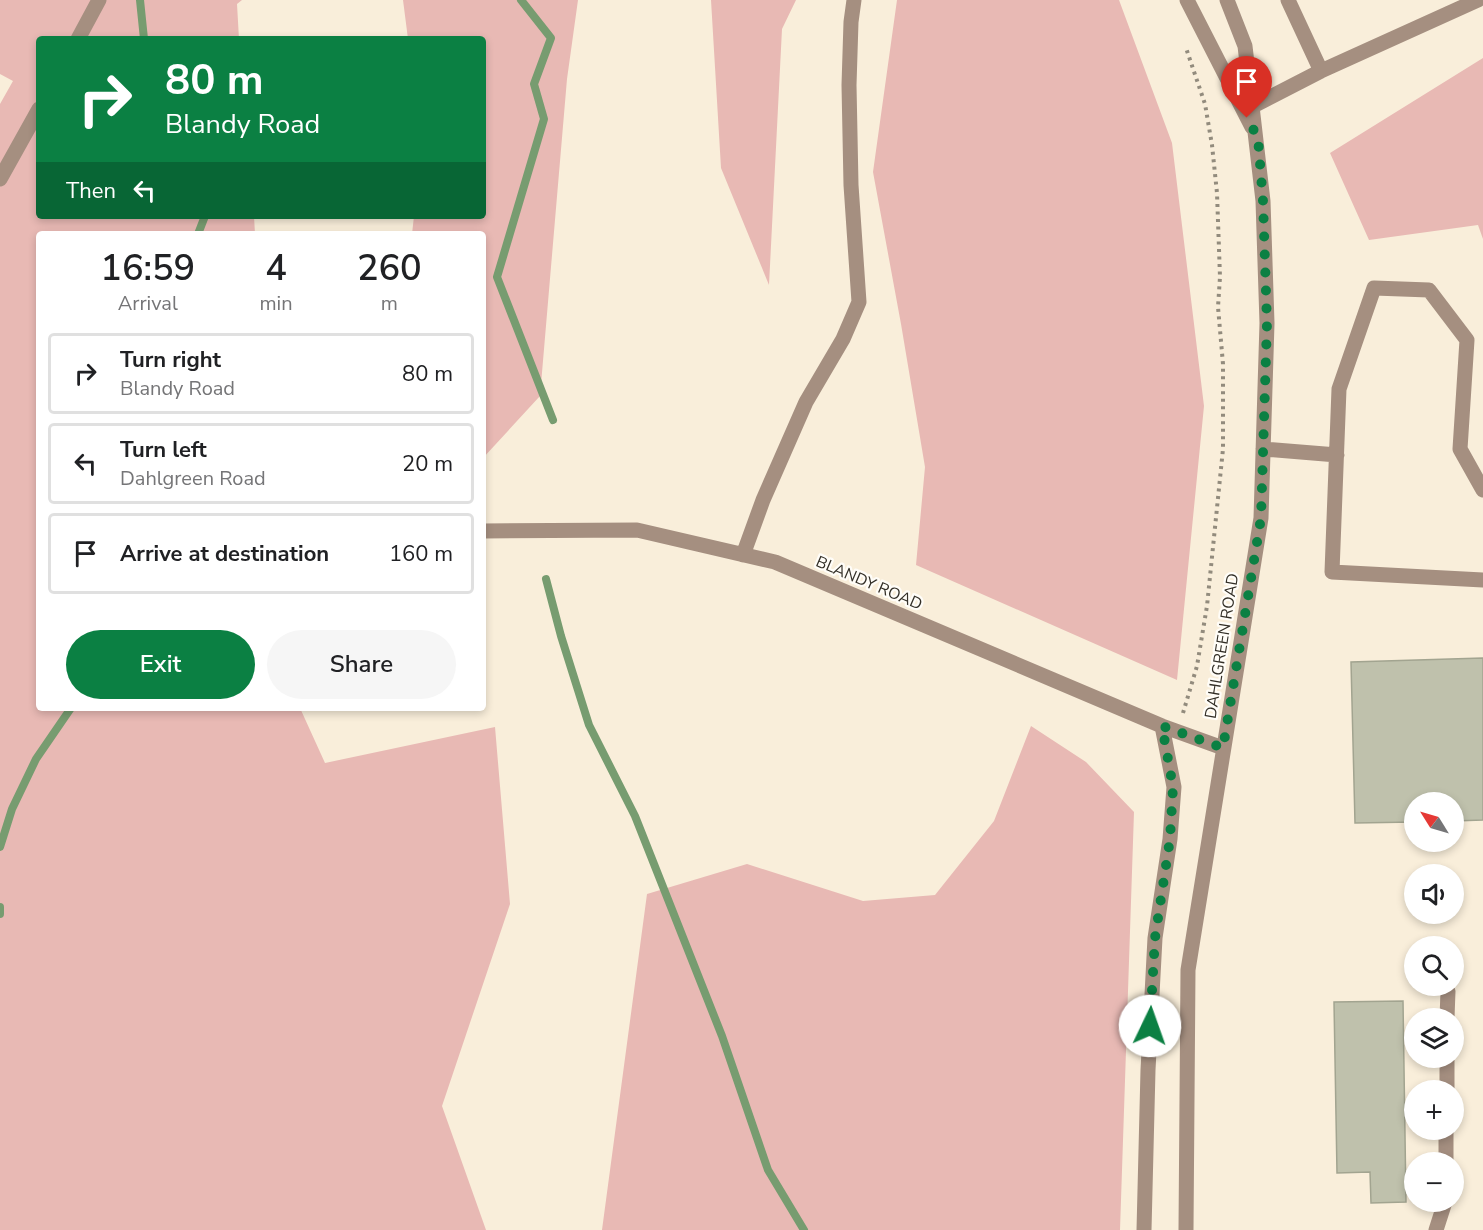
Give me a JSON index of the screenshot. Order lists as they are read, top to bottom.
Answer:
{
  "streets": {
    "street": ["BLANDY ROAD", "DAHLGREEN ROAD"]
  },
  "crossings": [
    ["BLANDY ROAD", "DAHLGREEN ROAD"]
  ],
  "north": "top left",
  "page": {
    "turn": ["80 m", "Blandy Road"],
    "then": "Then",
    "eta": [
      "16:59",
      "Arrival",
      "4",
      "min",
      "260",
      "m"
    ],
    "list": [
      {
        "name": "Turn right",
        "note": "Blandy Road",
        "value": "80 m"
      },
      {
        "name": "Turn left",
        "note": "Dahlgreen Road",
        "value": "20 m"
      },
      {
        "name": "Arrive at destination",
        "value": "160 m"
      }
    ],
    "buttons": ["Exit", "Share"],
    "map_buttons": ["+", "−"]
  }
}
